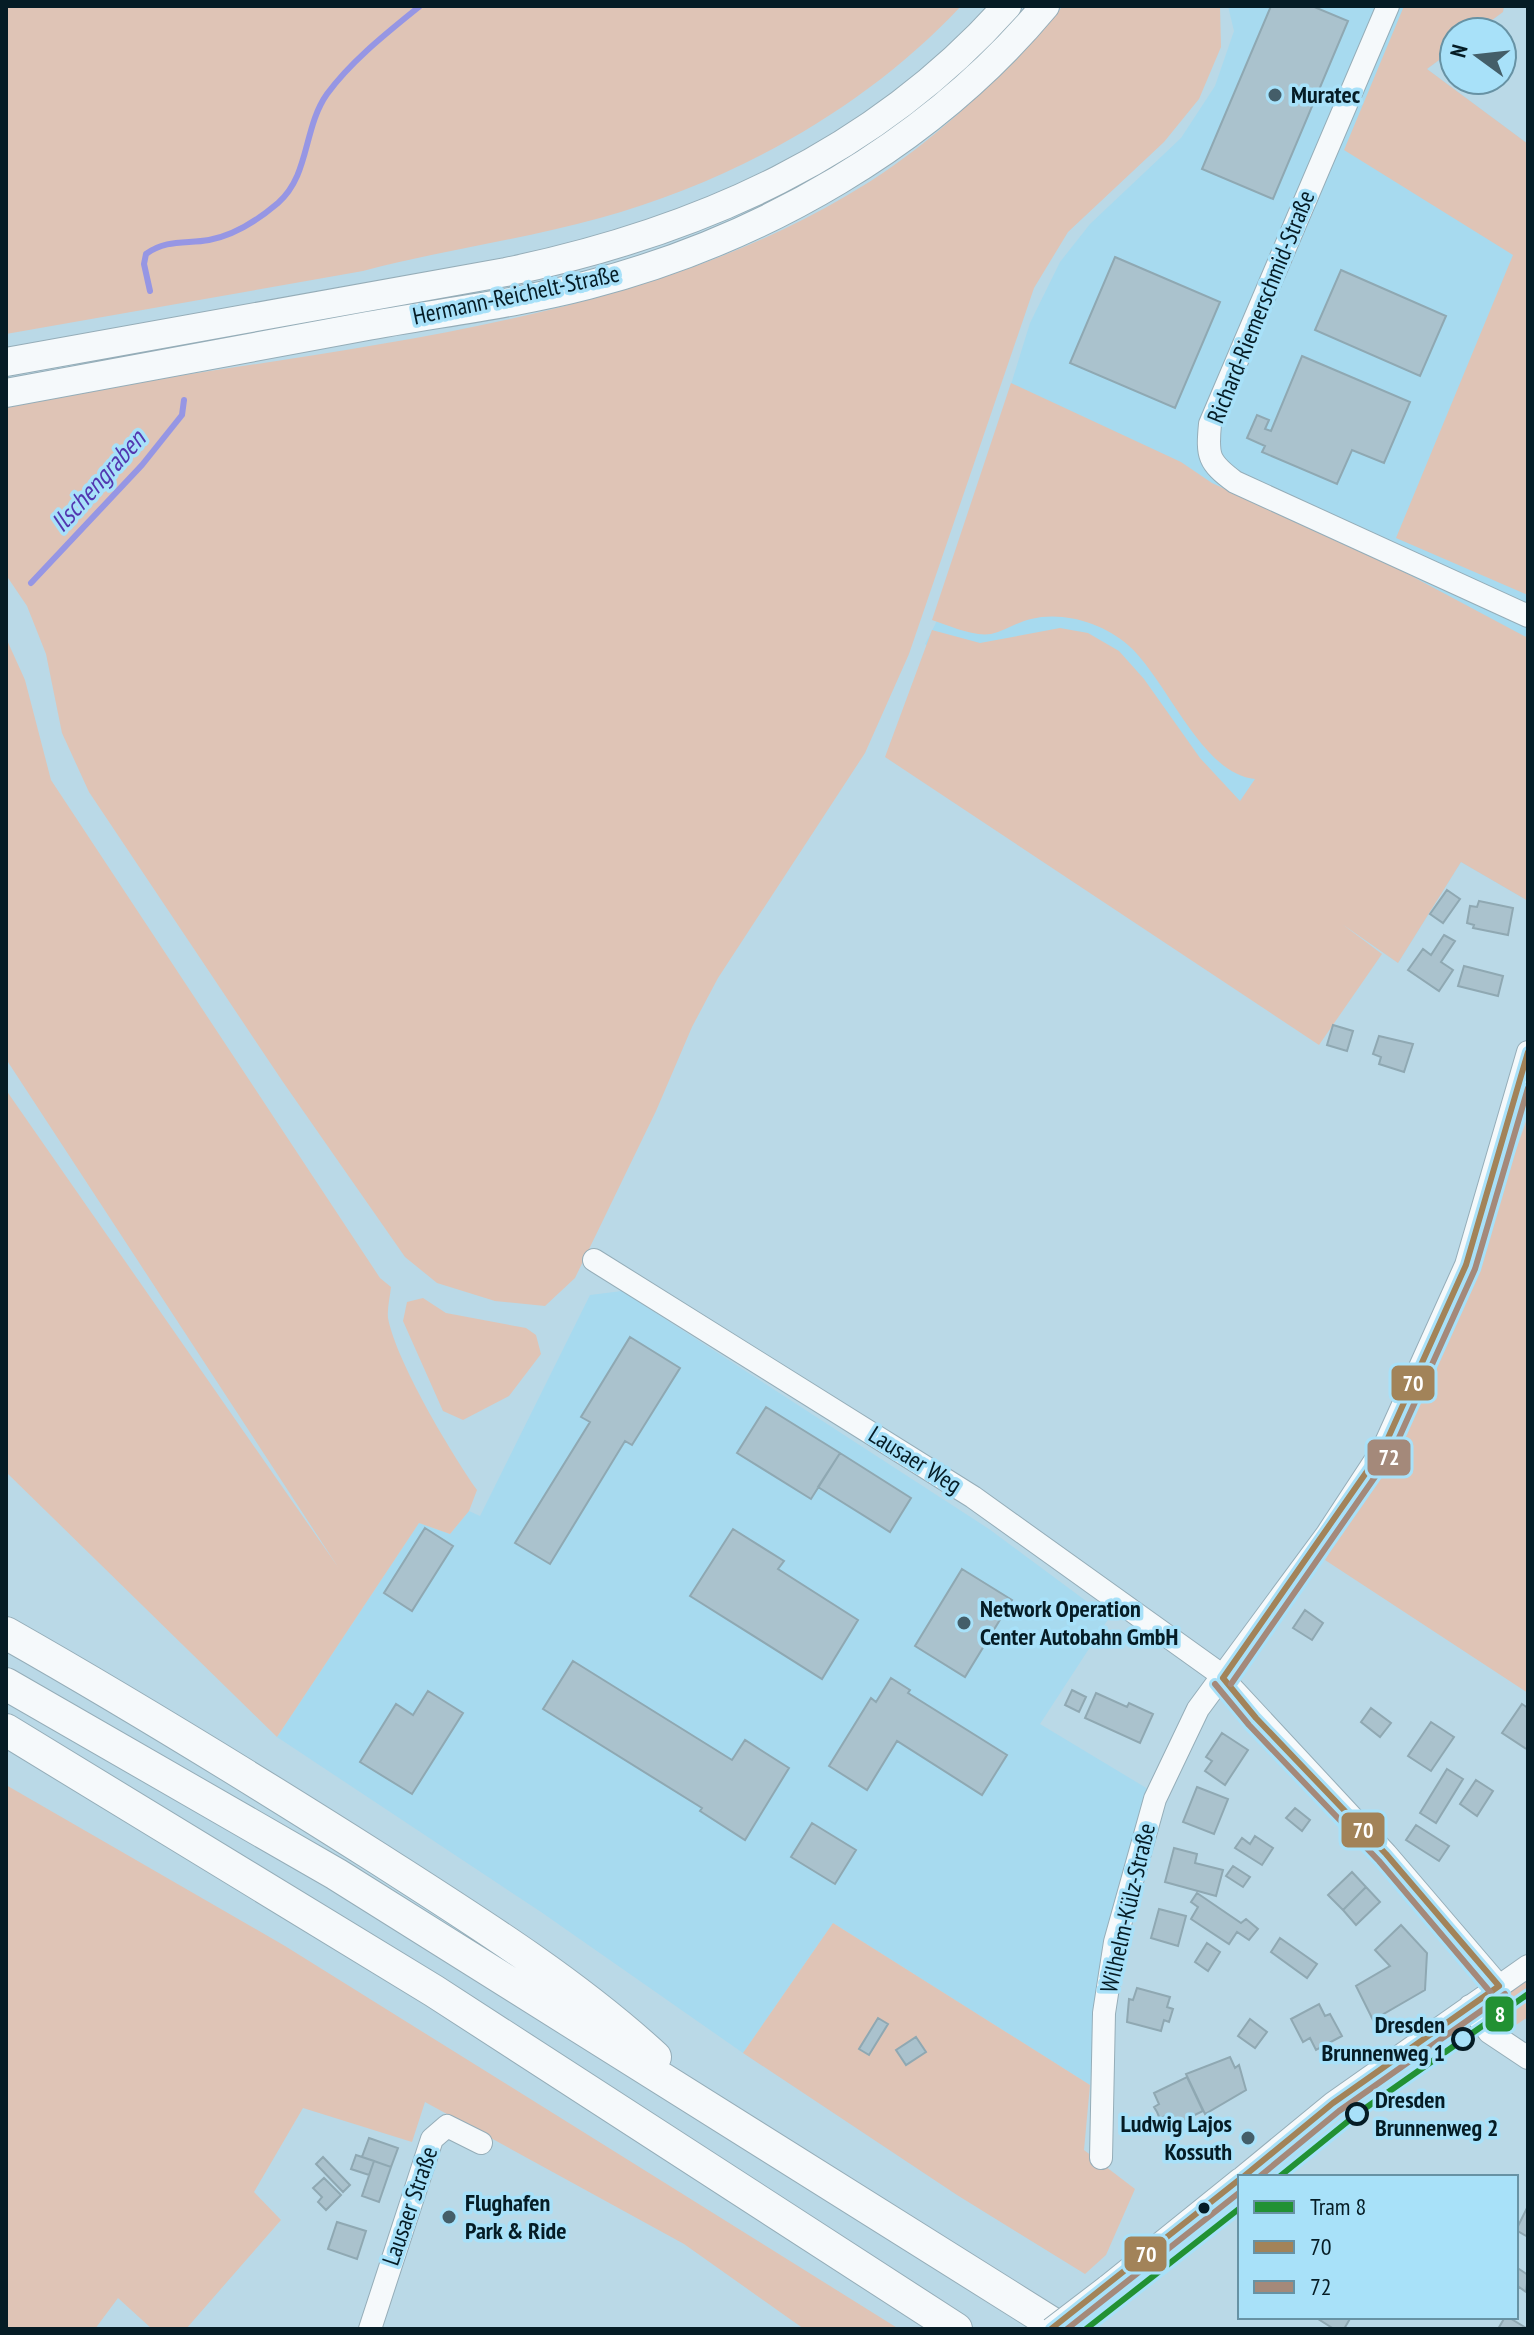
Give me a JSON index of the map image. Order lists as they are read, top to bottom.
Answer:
{
  "streets": {
    "main road": ["Hermann-Reichelt-Straße"],
    "street": [
      "Richard-Riemerschmid-Straße",
      "Lausaer Weg",
      "Wilhelm-Külz-Straße",
      "Lausaer Straße"
    ]
  },
  "crossings": [
    ["Lausaer Weg", "Wilhelm-Külz-Straße"]
  ],
  "water": ["Ilschengraben"],
  "places": [
    "Muratec",
    "Network Operation Center Autobahn GmbH",
    "Dresden Brunnenweg 1",
    "Dresden Brunnenweg 2",
    "Ludwig Lajos Kossuth",
    "Flughafen Park & Ride"
  ],
  "lines": ["transit line 70", "transit line 72", "tram line 8"],
  "legend": ["Tram 8", "70", "72"],
  "north": "left"
}
